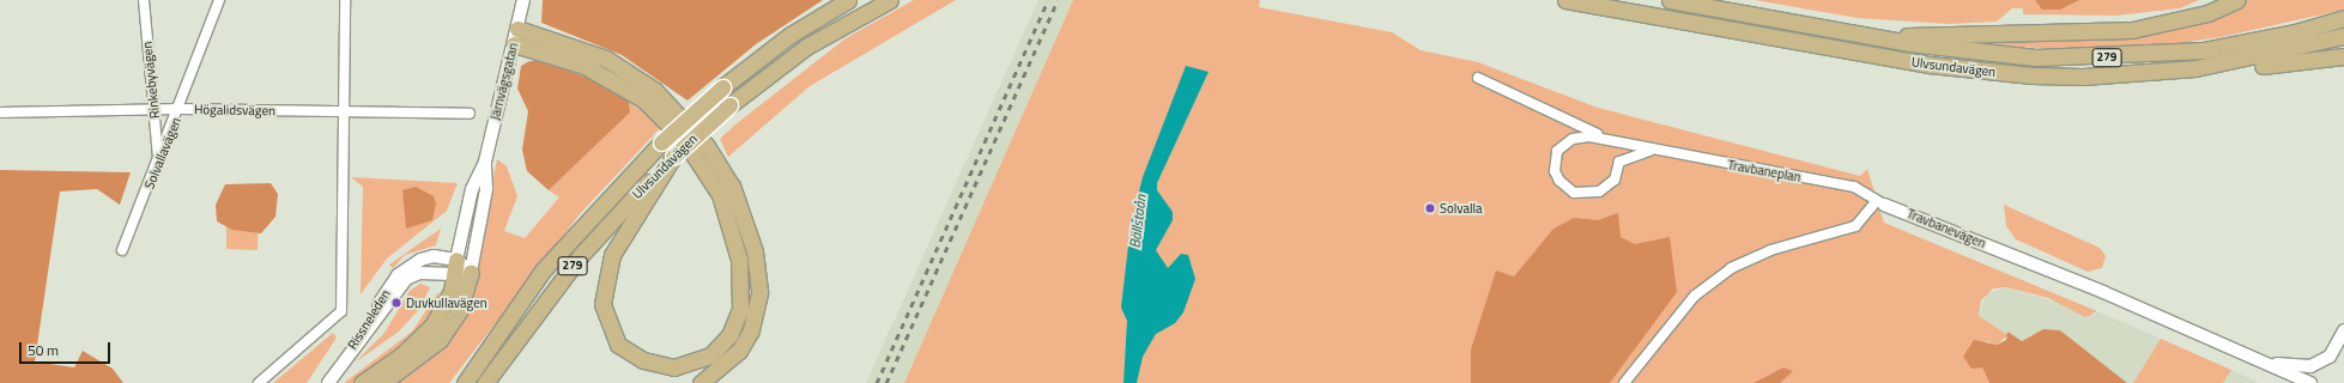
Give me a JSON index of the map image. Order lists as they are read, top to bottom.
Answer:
{
  "streets": {
    "main road": ["279", "Ulvsundavägen"],
    "street": [
      "Rinkebyvägen",
      "Järnvägsgatan",
      "Högalidsvägen",
      "Solvallavägen",
      "Travbaneplan",
      "Travbanevägen",
      "Rissneleden"
    ]
  },
  "crossings": [
    ["Rinkebyvägen", "Högalidsvägen"],
    ["Rinkebyvägen", "Solvallavägen"],
    ["Järnvägsgatan", "Rissneleden"],
    ["Högalidsvägen", "Solvallavägen"],
    ["Travbaneplan", "Travbanevägen"]
  ],
  "water": ["Bällstaån"],
  "places": ["Solvalla", "Duvkullavägen"],
  "scale_bar": "50 m"
}
